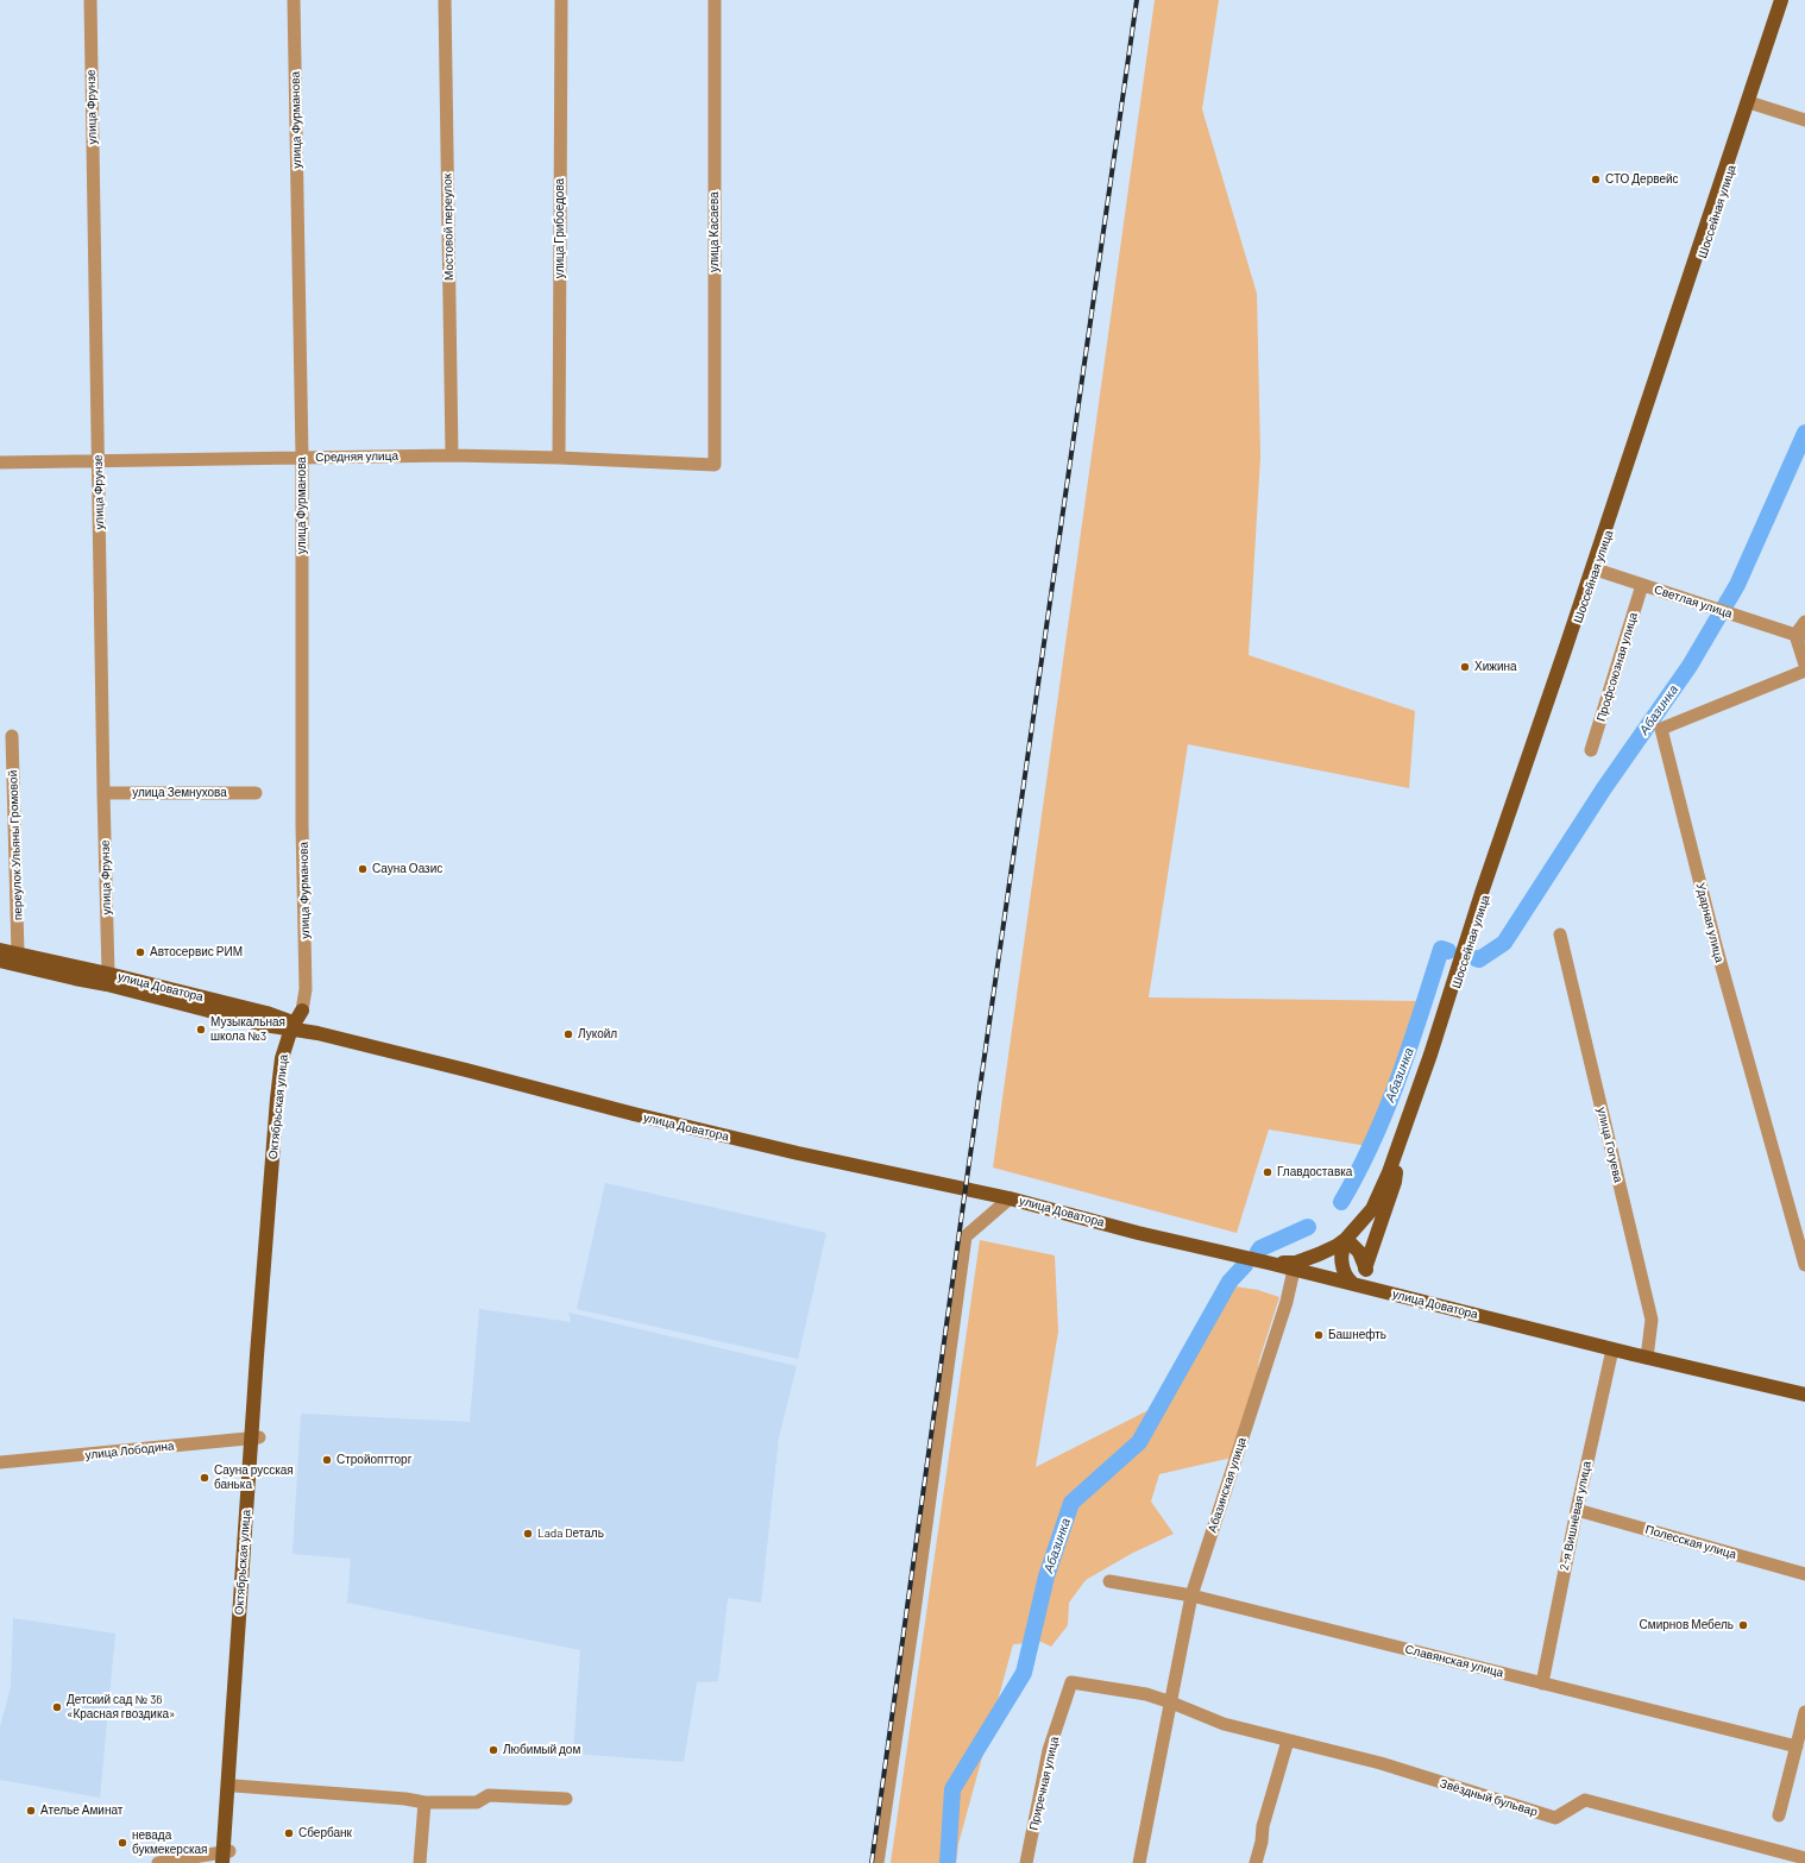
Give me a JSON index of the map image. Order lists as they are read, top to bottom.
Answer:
{
  "streets": {
    "main road": ["Шоссейная улица", "улица Доватора", "Октябрьская улица"],
    "street": [
      "улица Фрунзе",
      "улица Фурманова",
      "Мостовой переулок",
      "улица Грибоедова",
      "улица Касаева",
      "Средняя улица",
      "Светлая улица",
      "Профсоюзная улица",
      "улица Земнухова",
      "переулок Ульяны Громовой",
      "Ударная улица",
      "улица Гогуева",
      "улица Лободина",
      "Абазинская улица",
      "2-я Вишнёвая улица",
      "Полесская улица",
      "Славянская улица",
      "Приречная улица",
      "Звёздный бульвар"
    ]
  },
  "crossings": [
    ["улица Фрунзе", "Средняя улица"],
    ["улица Фрунзе", "улица Земнухова"],
    ["улица Фрунзе", "улица Доватора"],
    ["улица Фурманова", "Средняя улица"],
    ["улица Фурманова", "Октябрьская улица"],
    ["Шоссейная улица", "Светлая улица"],
    ["Мостовой переулок", "Средняя улица"],
    ["улица Грибоедова", "Средняя улица"],
    ["улица Касаева", "Средняя улица"],
    ["Светлая улица", "Профсоюзная улица"],
    ["переулок Ульяны Громовой", "улица Доватора"],
    ["улица Доватора", "Октябрьская улица"],
    ["улица Доватора", "улица Гогуева"],
    ["улица Доватора", "Абазинская улица"],
    ["улица Доватора", "2-я Вишнёвая улица"],
    ["Октябрьская улица", "улица Лободина"],
    ["Абазинская улица", "Славянская улица"],
    ["Абазинская улица", "Приречная улица"],
    ["Абазинская улица", "Звёздный бульвар"],
    ["2-я Вишнёвая улица", "Полесская улица"],
    ["2-я Вишнёвая улица", "Славянская улица"],
    ["Приречная улица", "Звёздный бульвар"]
  ],
  "water": ["Абазинка"],
  "places": [
    "СТО Дервейс",
    "Хижина",
    "Сауна Оазис",
    "Автосервис РИМ",
    "Музыкальная школа №3",
    "Лукойл",
    "Главдоставка",
    "Башнефть",
    "Стройоптторг",
    "Сауна русская банька",
    "Lada Dеталь",
    "Смирнов Мебель",
    "Детский сад № 36 «Красная гвоздика»",
    "Любимый дом",
    "Ателье Аминат",
    "Сбербанк",
    "невада букмекерская"
  ]
}
